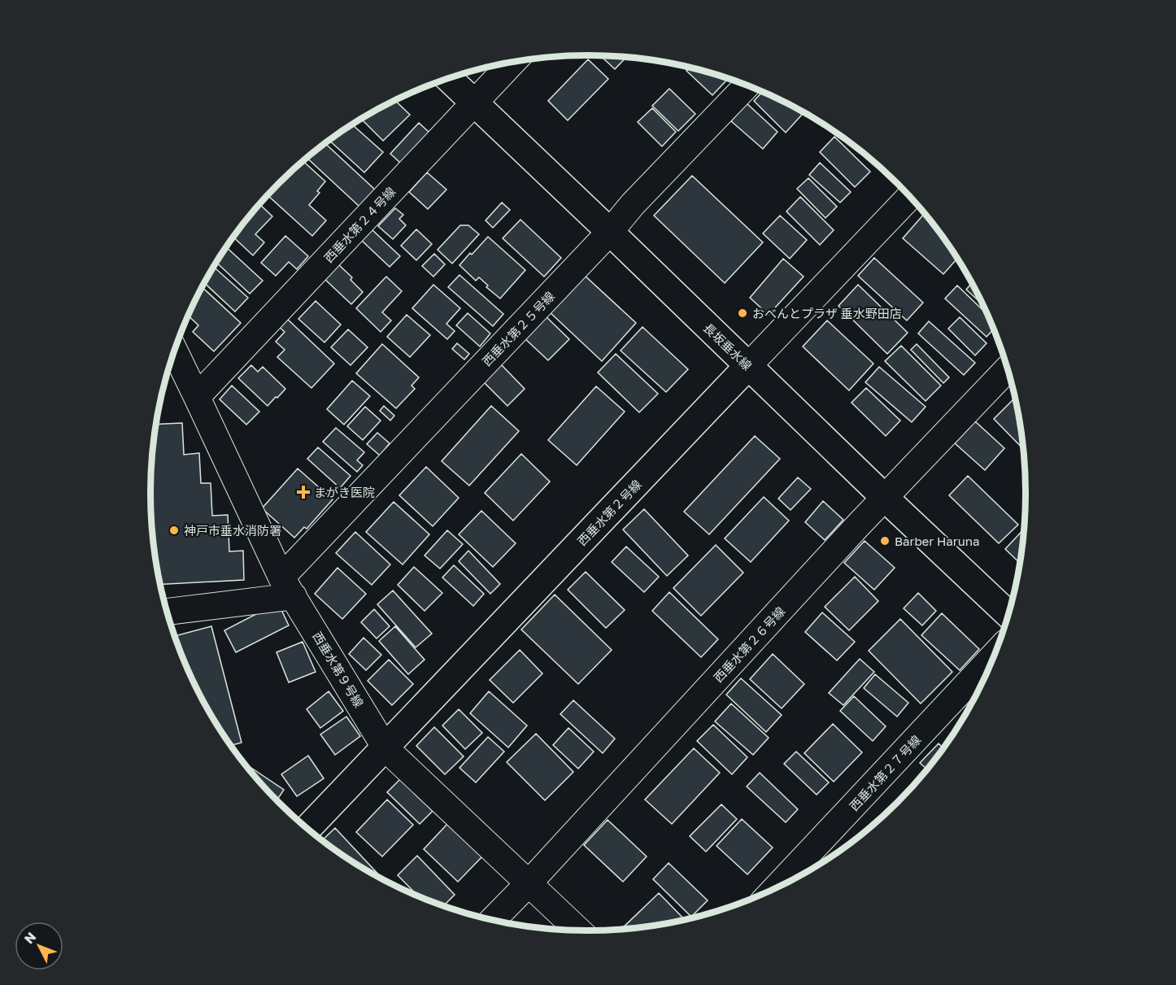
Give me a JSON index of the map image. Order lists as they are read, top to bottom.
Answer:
{
  "streets": {
    "main road": ["長坂垂水線", "西垂水第２号線"],
    "street": [
      "西垂水第２４号線",
      "西垂水第２５号線",
      "西垂水第２６号線",
      "西垂水第９号線",
      "西垂水第２７号線"
    ]
  },
  "crossings": [
    ["西垂水第２４号線", "長坂垂水線"],
    ["西垂水第２４号線", "西垂水第９号線"],
    ["西垂水第２５号線", "長坂垂水線"],
    ["西垂水第２５号線", "西垂水第９号線"],
    ["長坂垂水線", "西垂水第２号線"],
    ["長坂垂水線", "西垂水第２６号線"],
    ["西垂水第２号線", "西垂水第９号線"],
    ["西垂水第２６号線", "西垂水第９号線"]
  ],
  "places": {
    "other": ["おべんとプラザ 垂水野田店", "神戸市垂水消防署", "Barber Haruna"],
    "health": ["まがき医院"]
  },
  "north": "top left"
}
